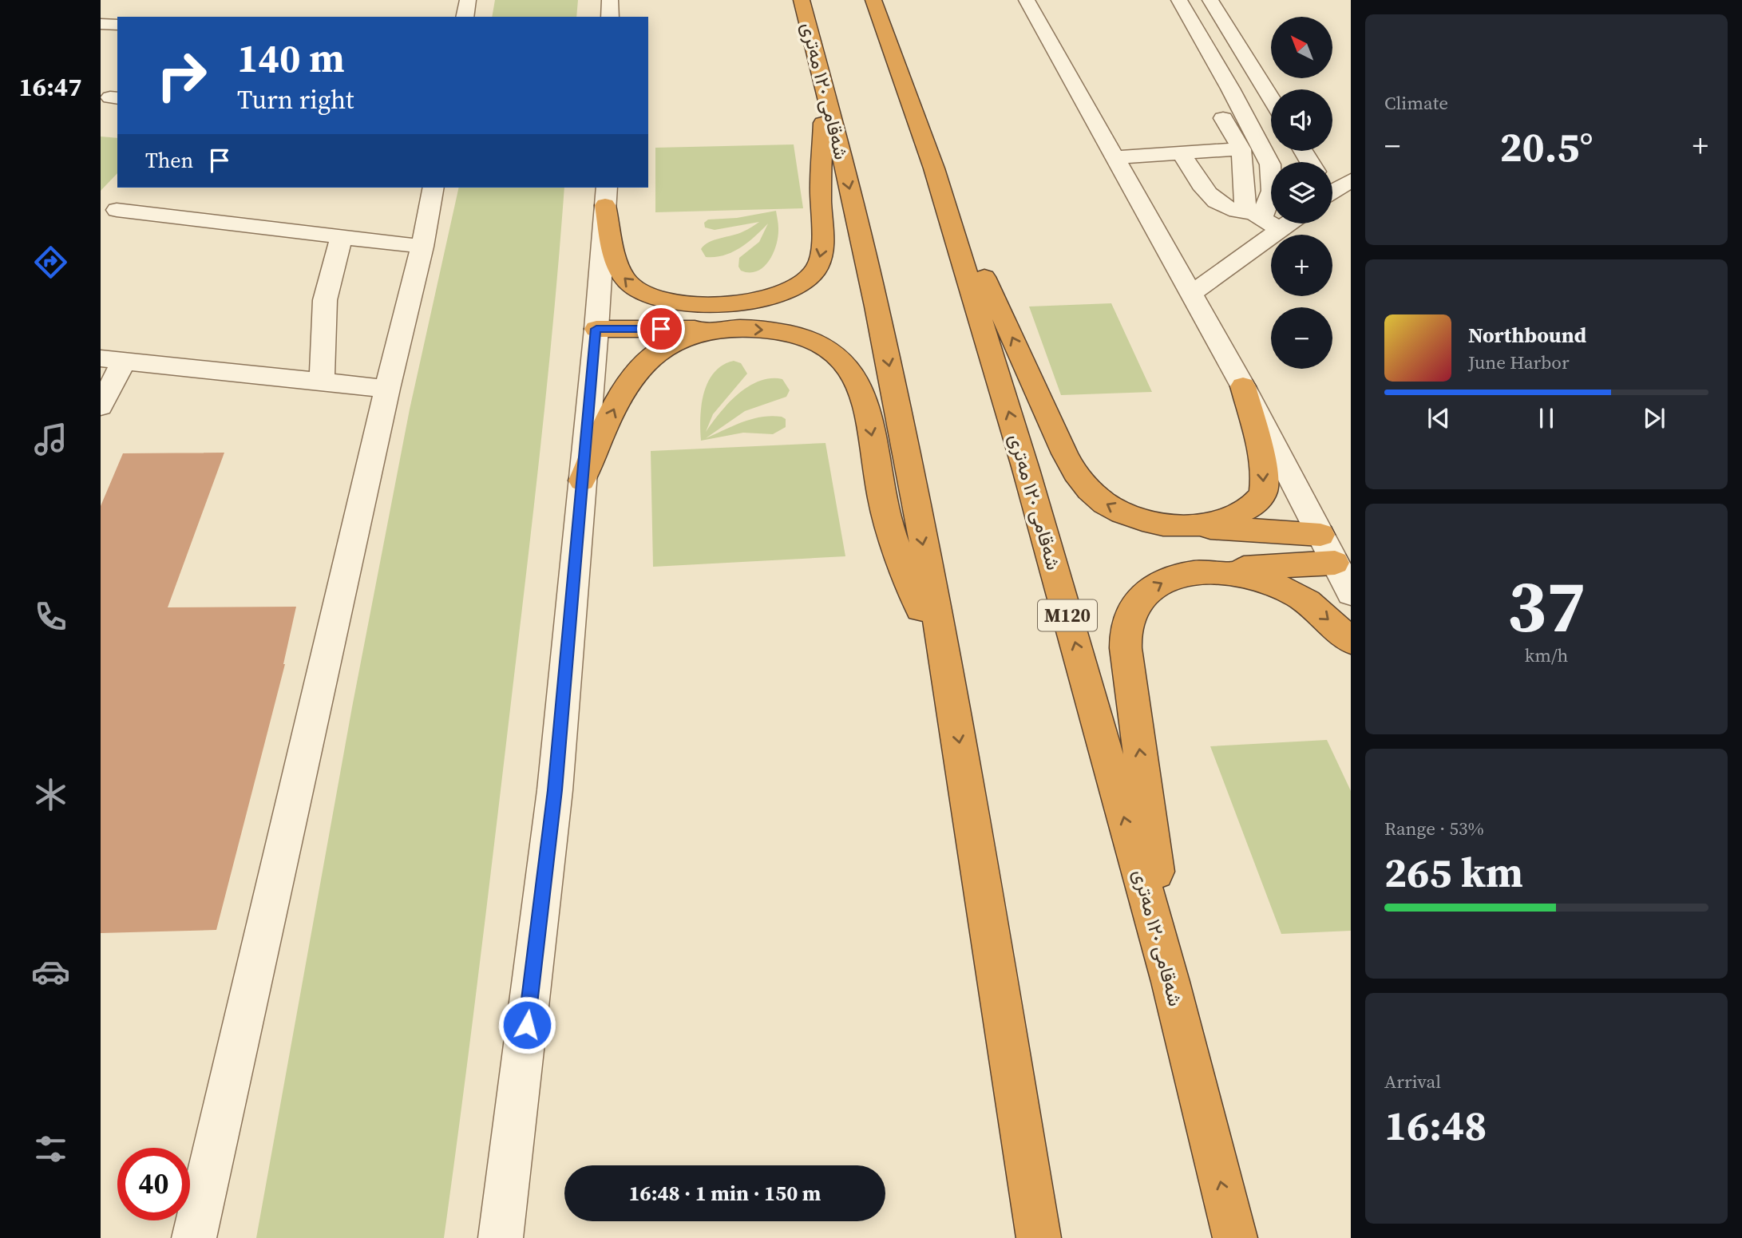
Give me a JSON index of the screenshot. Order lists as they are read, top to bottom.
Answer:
{
  "streets": {
    "highway": ["شەقامی ١٢٠ مەتری", "M120"]
  },
  "north": "top left",
  "page": {
    "tabs": "16:47",
    "tile": [
      "Climate",
      ["37", "km/h"],
      ["Range · 53%", "265 km"],
      ["Arrival", "16:48"]
    ],
    "map_buttons": ["+", "−"],
    "turn": ["140 m", "Turn right"],
    "heat": ["−", "20.5°", "+"],
    "then": "Then",
    "song": ["Northbound", "June Harbor"],
    "limit": "40",
    "trip": "16:48 · 1 min · 150 m"
  }
}
